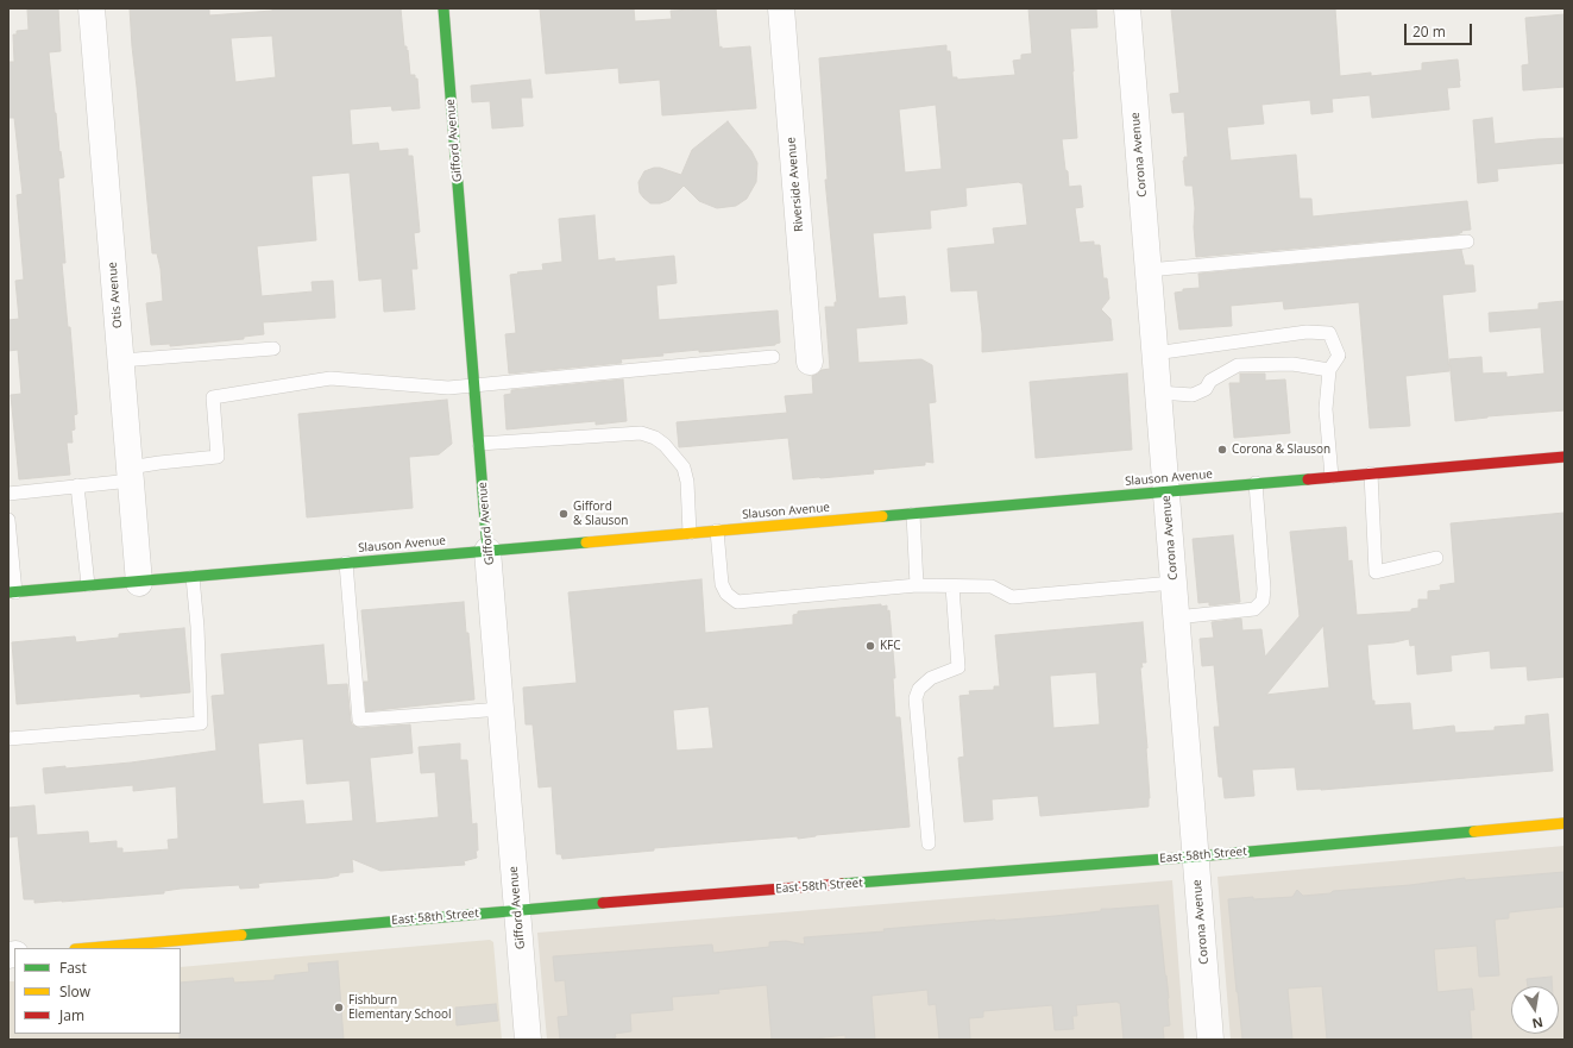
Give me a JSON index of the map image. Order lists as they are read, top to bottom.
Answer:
{
  "streets": {
    "street": [
      "Gifford Avenue",
      "Corona Avenue",
      "Riverside Avenue",
      "Otis Avenue",
      "Slauson Avenue",
      "East 58th Street"
    ]
  },
  "crossings": [
    ["Gifford Avenue", "Slauson Avenue"],
    ["Gifford Avenue", "East 58th Street"],
    ["Corona Avenue", "Slauson Avenue"],
    ["Corona Avenue", "East 58th Street"],
    ["Otis Avenue", "Slauson Avenue"]
  ],
  "places": [
    "Corona & Slauson",
    "Gifford & Slauson",
    "KFC",
    "Fishburn Elementary School"
  ],
  "legend": ["Fast", "Slow", "Jam"],
  "scale_bar": "20 m",
  "north": "bottom"
}
